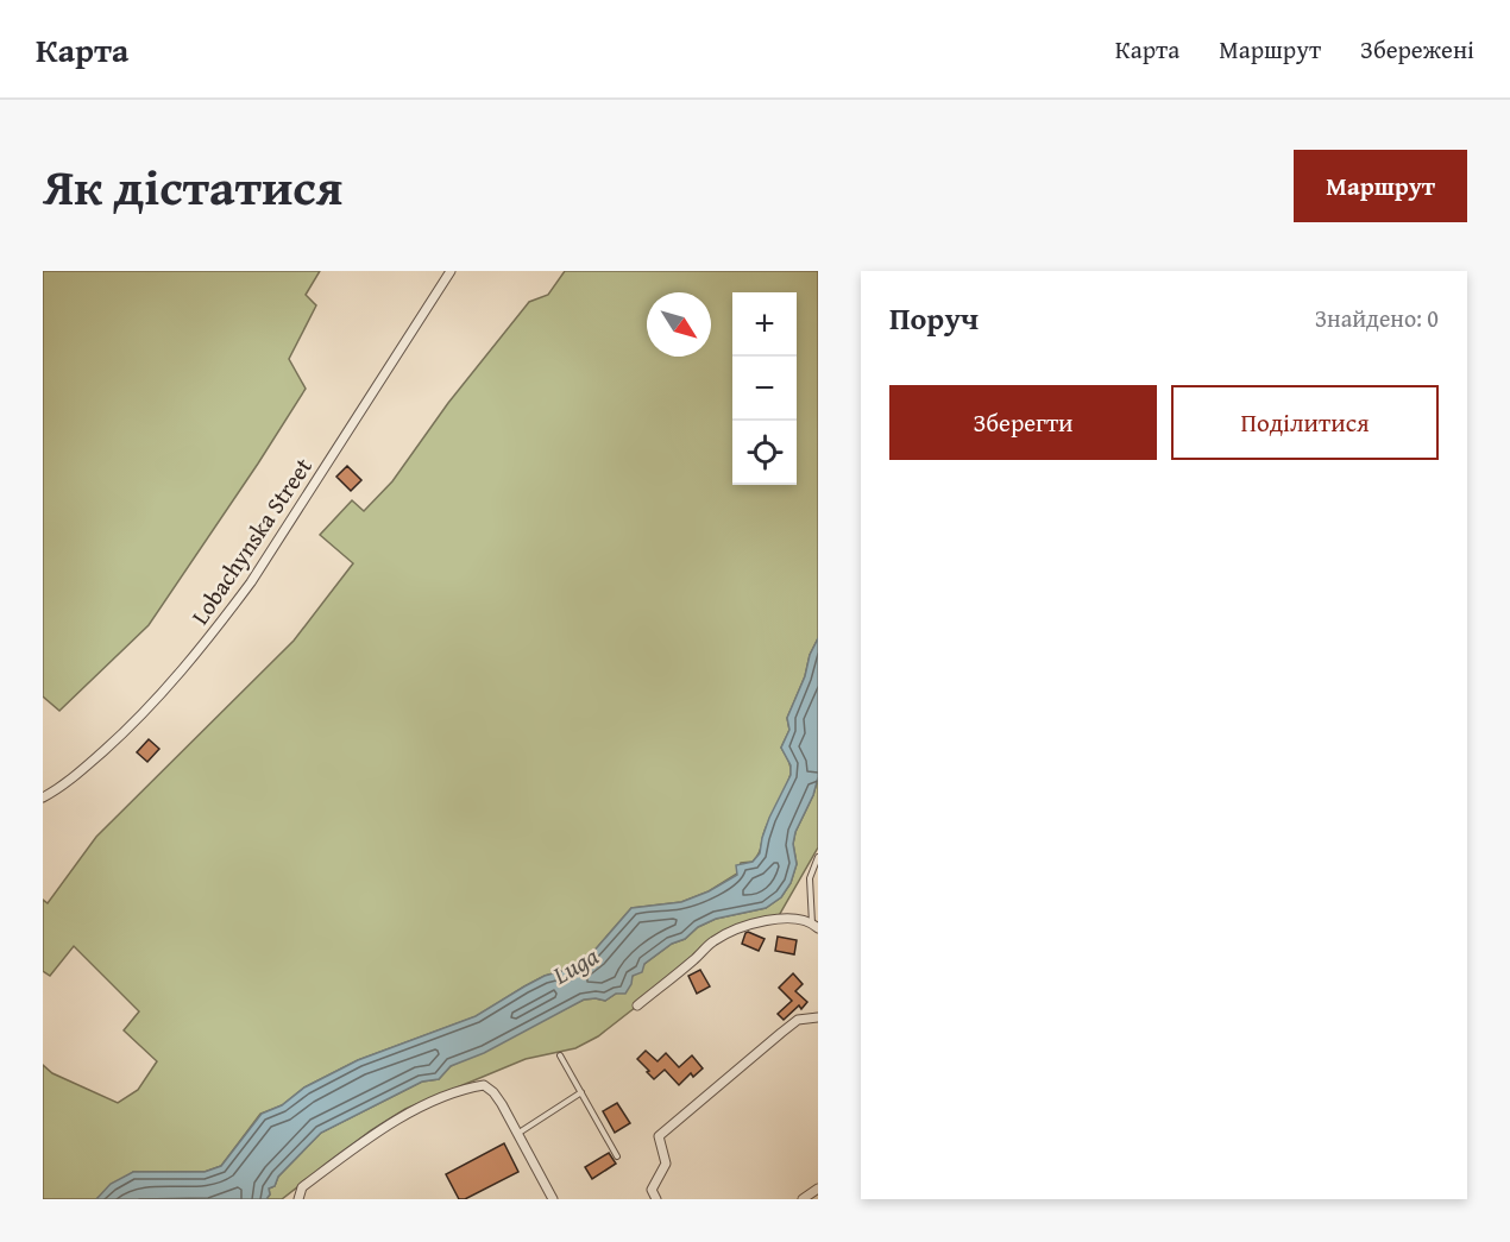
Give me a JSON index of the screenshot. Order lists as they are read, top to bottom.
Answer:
{
  "streets": {
    "street": ["Lobachynska Street"]
  },
  "water": ["Luga"],
  "north": "bottom right",
  "page": {
    "header": "Карта",
    "nav": ["Карта", "Маршрут", "Збережені"],
    "title": "Як дістатися",
    "buttons": [
      "Маршрут",
      ["Зберегти", "Поділитися"]
    ],
    "heading": ["Поруч", "Знайдено: 0"],
    "map_buttons": ["+", "−"]
  }
}
